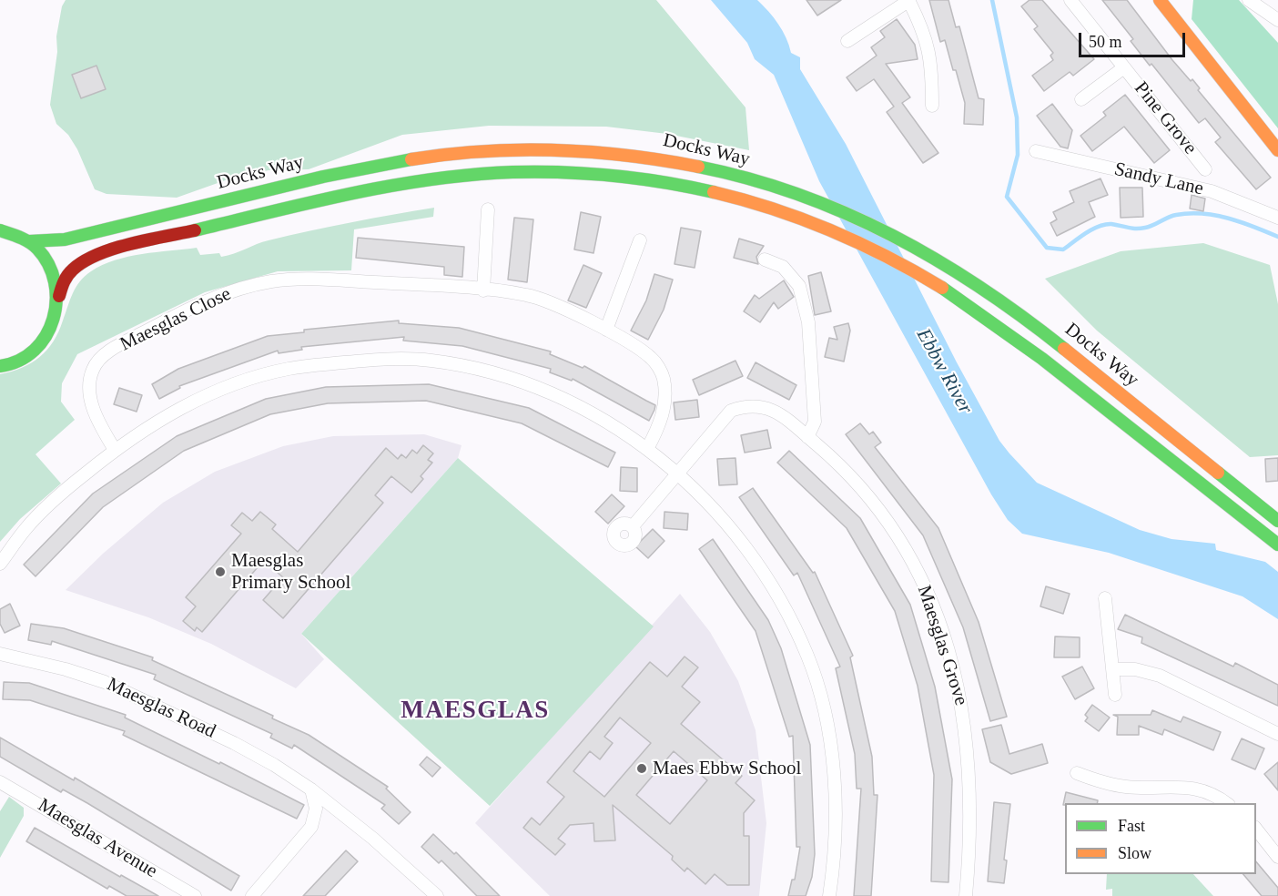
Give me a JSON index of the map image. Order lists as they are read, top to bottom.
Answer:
{
  "streets": {
    "main road": ["Docks Way"],
    "street": [
      "Pine Grove",
      "Sandy Lane",
      "Maesglas Close",
      "Maesglas Grove",
      "Maesglas Road",
      "Maesglas Avenue"
    ]
  },
  "districts": ["MAESGLAS"],
  "water": ["Ebbw River"],
  "places": ["Maesglas Primary School", "Maes Ebbw School"],
  "legend": ["Fast", "Slow"],
  "scale_bar": "50 m"
}
